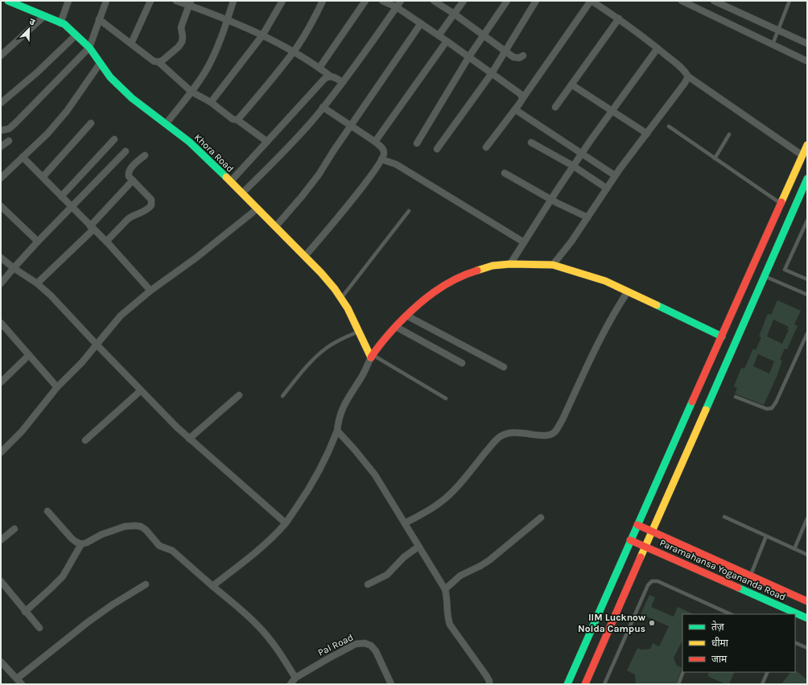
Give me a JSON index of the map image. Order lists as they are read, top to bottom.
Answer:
{
  "streets": {
    "street": ["Khora Road", "Paramahansa Yogananda Road", "Pal Road"]
  },
  "places": ["IIM Lucknow Noida Campus"],
  "legend": ["तेज़", "धीमा", "जाम"],
  "north": "top right"
}
